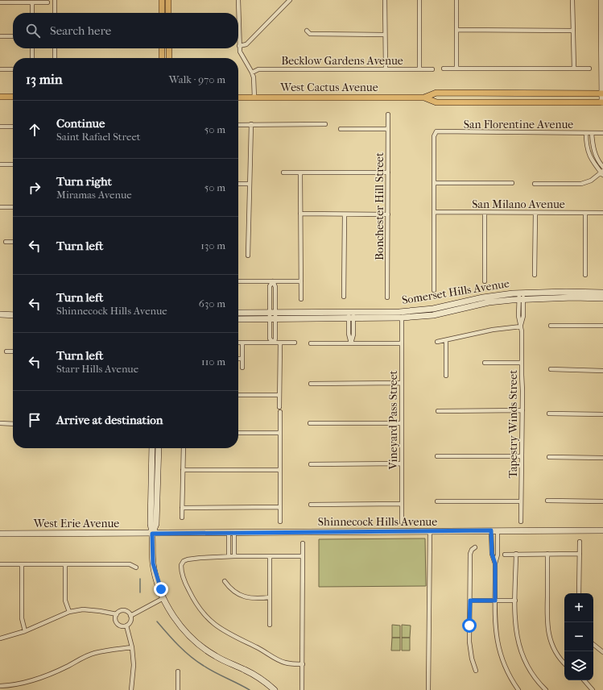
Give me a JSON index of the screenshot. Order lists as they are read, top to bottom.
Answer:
{
  "streets": {
    "main road": ["West Cactus Avenue"],
    "street": [
      "Becklow Gardens Avenue",
      "San Florentine Avenue",
      "San Milano Avenue",
      "Bonchester Hill Street",
      "Somerset Hills Avenue",
      "Vineyard Pass Street",
      "Tapestry Winds Street",
      "Shinnecock Hills Avenue",
      "West Erie Avenue"
    ]
  },
  "crossings": [
    ["Somerset Hills Avenue", "Vineyard Pass Street"],
    ["Somerset Hills Avenue", "Tapestry Winds Street"],
    ["Shinnecock Hills Avenue", "West Erie Avenue"]
  ],
  "page": {
    "search": "Search here",
    "heading": ["13 min", "Walk · 970 m"],
    "list": [
      ["Continue", "Saint Rafael Street", "50 m"],
      ["Turn right", "Miramas Avenue", "50 m"],
      ["Turn left", "130 m"],
      ["Turn left", "Shinnecock Hills Avenue", "630 m"],
      ["Turn left", "Starr Hills Avenue", "110 m"],
      "Arrive at destination"
    ],
    "map_buttons": ["+", "−"]
  }
}
